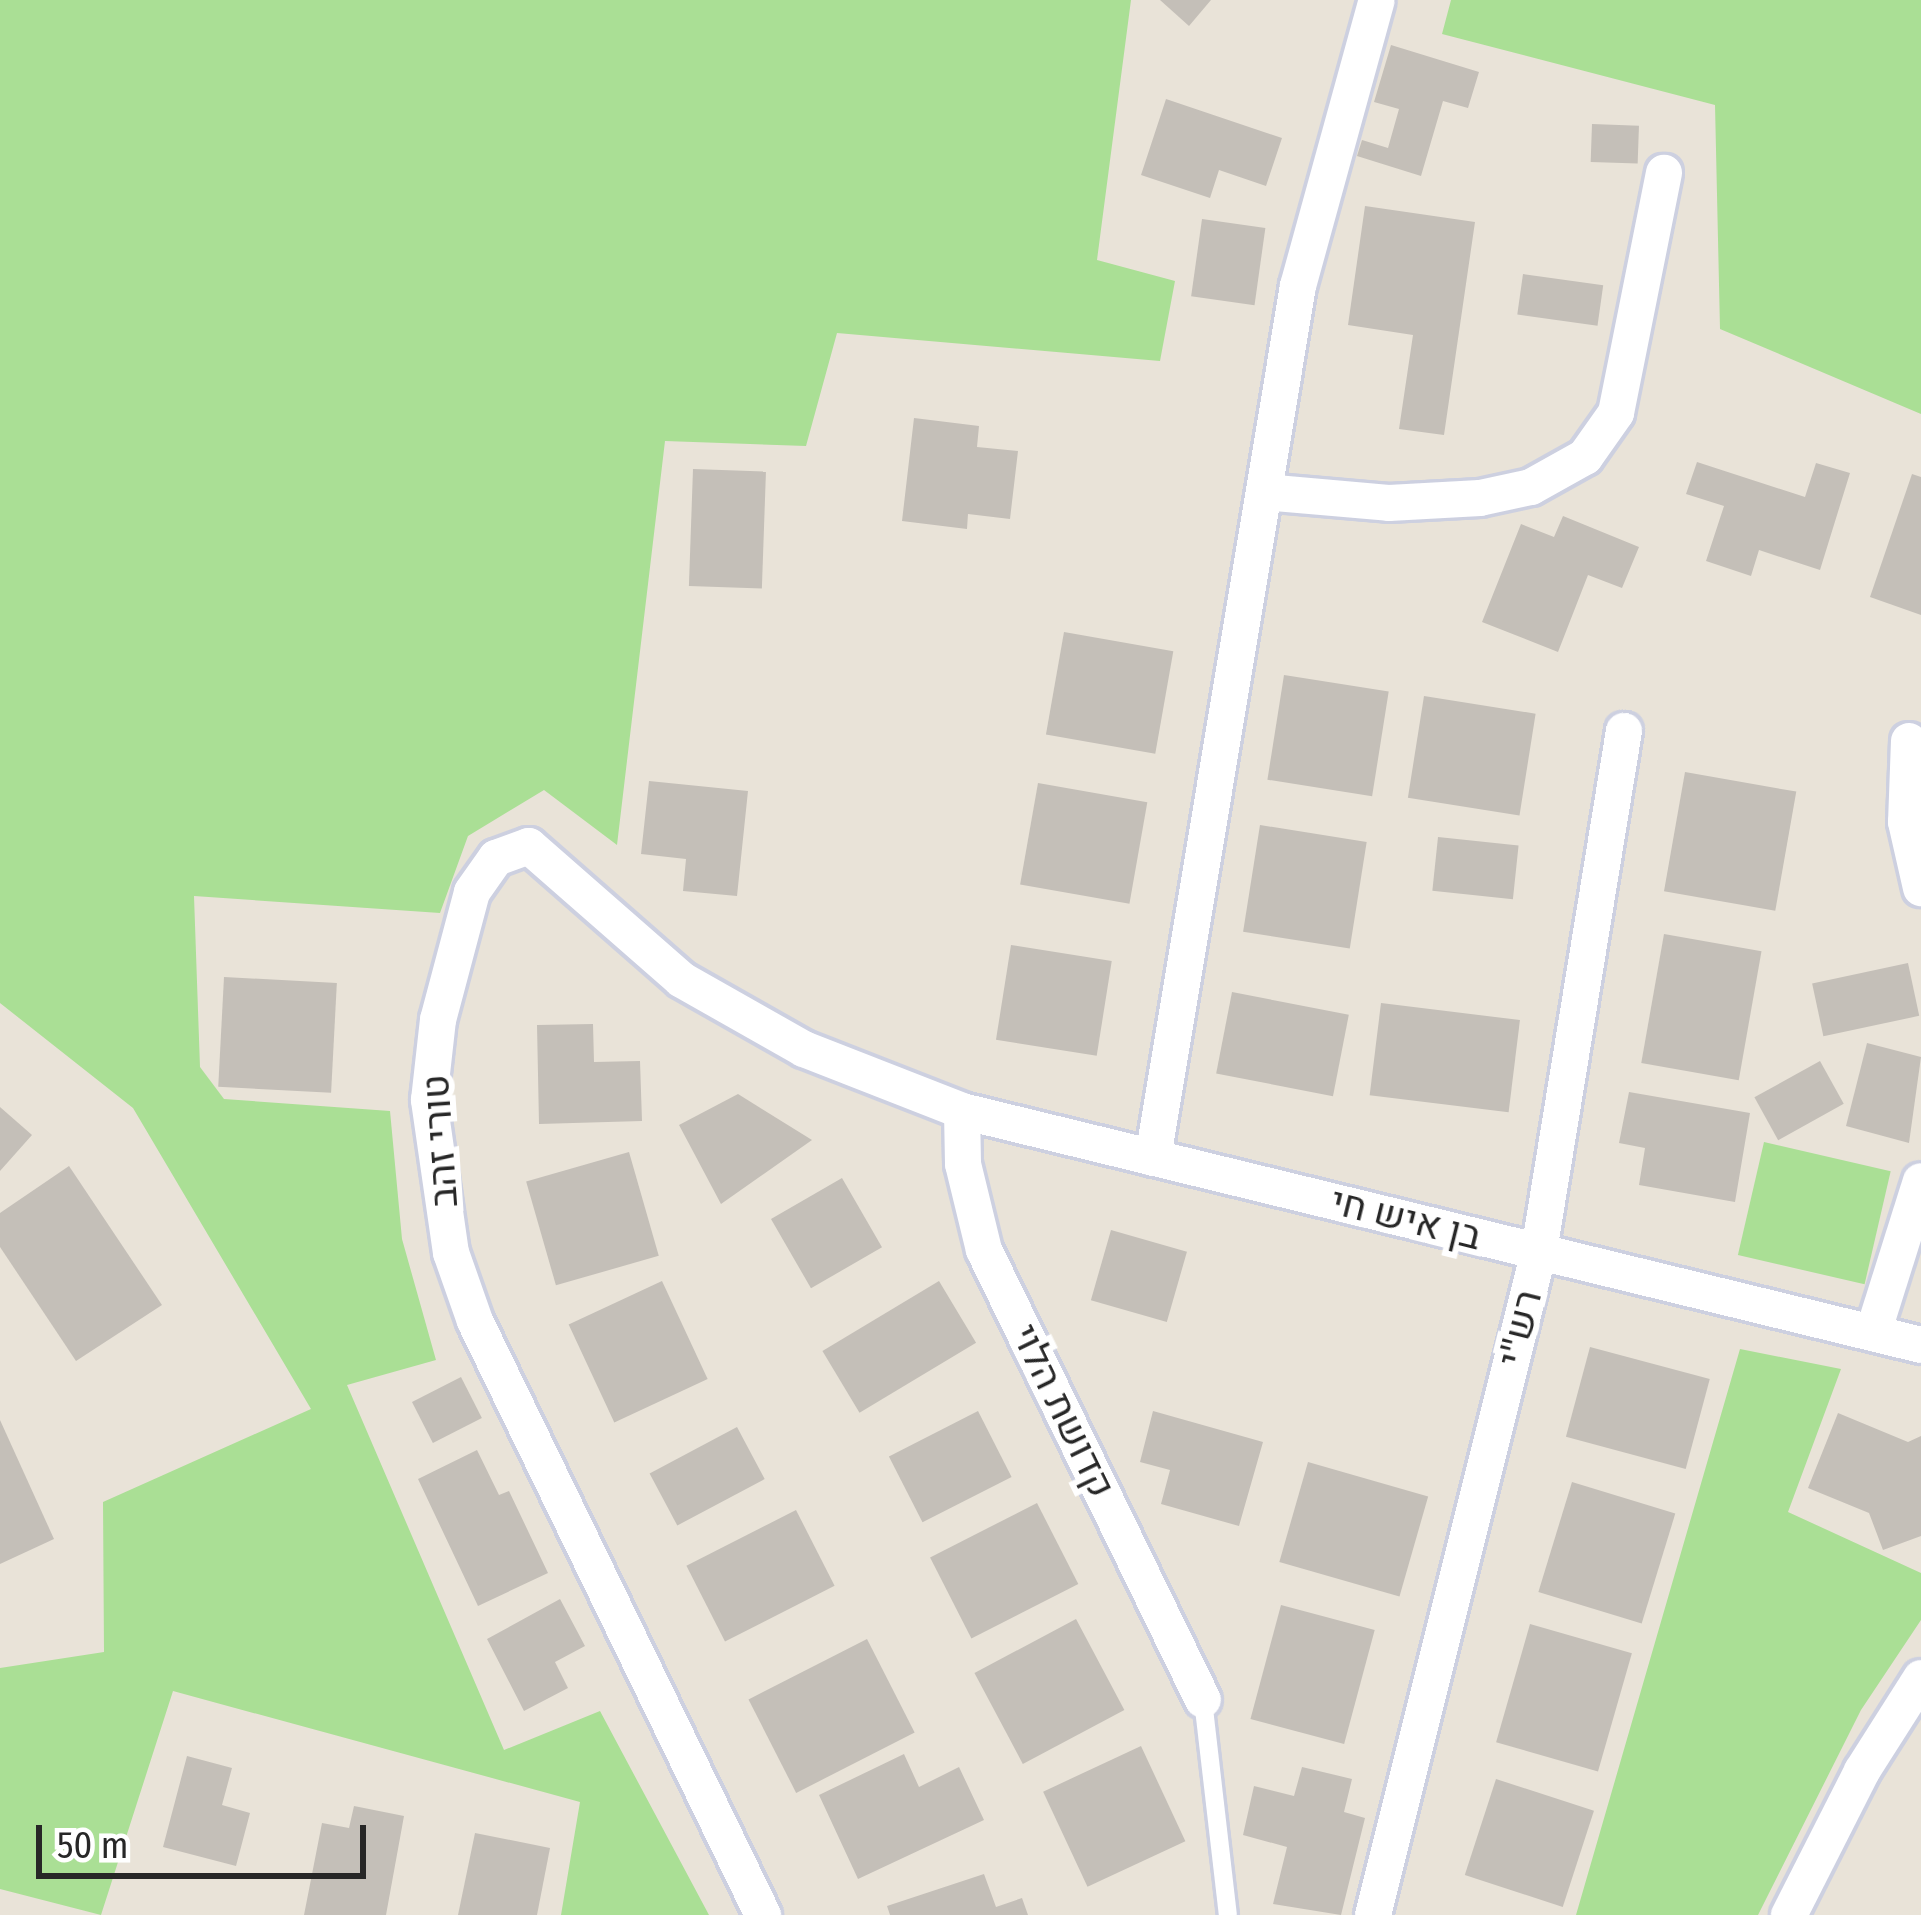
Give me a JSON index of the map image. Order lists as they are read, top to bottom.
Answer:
{
  "streets": {
    "street": [
      "טורי זהב",
      "בן איש חי",
      "רש\"י",
      "קדושת הלוי"
    ]
  },
  "crossings": [
    ["טורי זהב", "בן איש חי"],
    ["טורי זהב", "קדושת הלוי"],
    ["בן איש חי", "רש\"י"],
    ["בן איש חי", "קדושת הלוי"]
  ],
  "scale_bar": "50 m"
}
